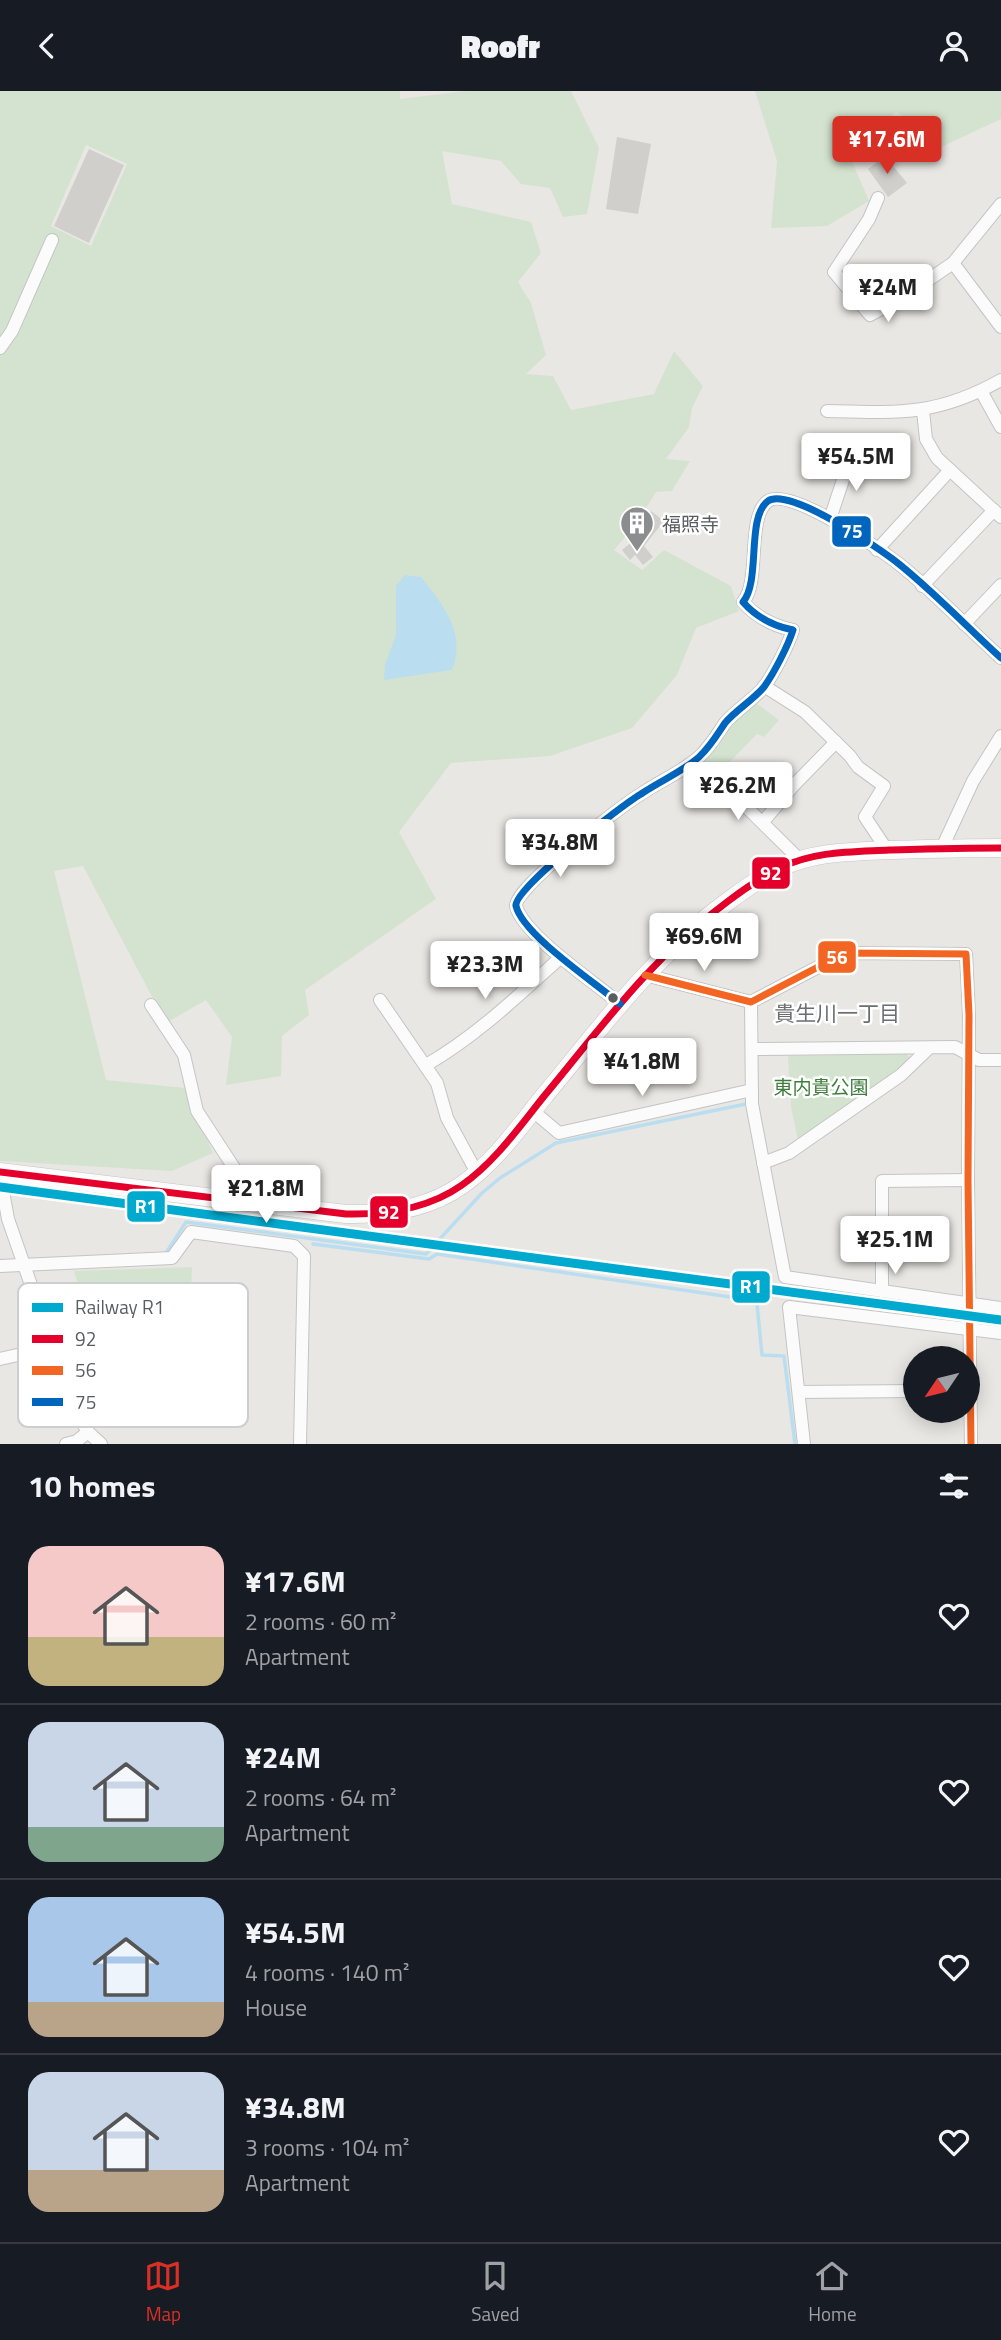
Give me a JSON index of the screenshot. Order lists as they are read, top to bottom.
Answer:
{
  "districts": ["貴生川一丁目"],
  "parks": ["東内貴公園"],
  "places": {
    "building": ["福照寺"]
  },
  "lines": [
    "transit line 75",
    "transit line 92",
    "transit line 56",
    "rail line R1"
  ],
  "legend": [
    "Railway R1",
    "92",
    "56",
    "75"
  ],
  "north": "bottom left",
  "page": {
    "header": "Roofr",
    "price": [
      "¥17.6M",
      "¥24M",
      "¥54.5M",
      "¥26.2M",
      "¥34.8M",
      "¥69.6M",
      "¥23.3M",
      "¥41.8M",
      "¥21.8M",
      "¥25.1M"
    ],
    "heading": "10 homes",
    "list": [
      {
        "name": "¥17.6M",
        "note": "2 rooms · 60 m² · Apartment"
      },
      {
        "name": "¥24M",
        "note": "2 rooms · 64 m² · Apartment"
      },
      {
        "name": "¥54.5M",
        "note": "4 rooms · 140 m² · House"
      },
      {
        "name": "¥34.8M",
        "note": "3 rooms · 104 m² · Apartment"
      }
    ],
    "tabs": ["Map", "Saved", "Home"]
  }
}
